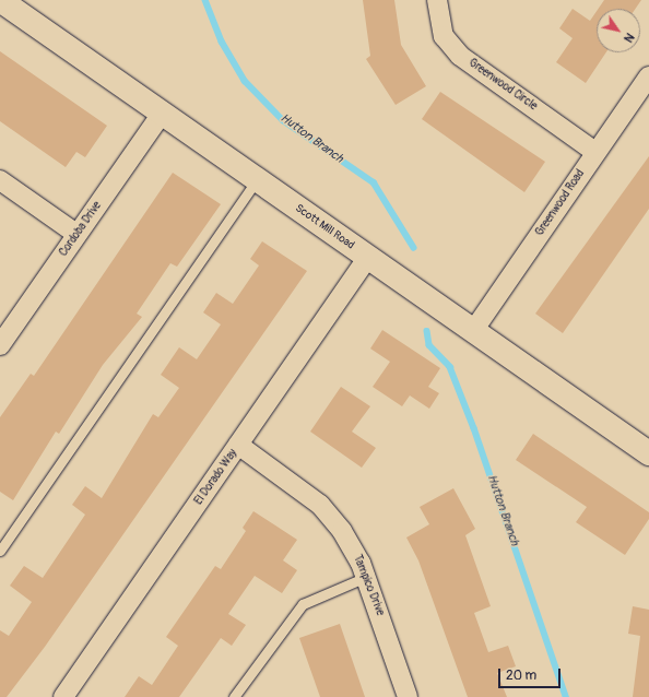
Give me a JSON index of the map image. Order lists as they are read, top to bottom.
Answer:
{
  "streets": {
    "street": [
      "Greenwood Circle",
      "Greenwood Road",
      "Scott Mill Road",
      "Cordoba Drive",
      "El Dorado Way",
      "Tampico Drive"
    ]
  },
  "crossings": [
    ["Greenwood Circle", "Greenwood Road"],
    ["Greenwood Road", "Scott Mill Road"],
    ["Scott Mill Road", "Cordoba Drive"],
    ["Scott Mill Road", "El Dorado Way"],
    ["El Dorado Way", "Tampico Drive"]
  ],
  "water": ["Hutton Branch"],
  "scale_bar": "20 m",
  "north": "bottom right"
}
